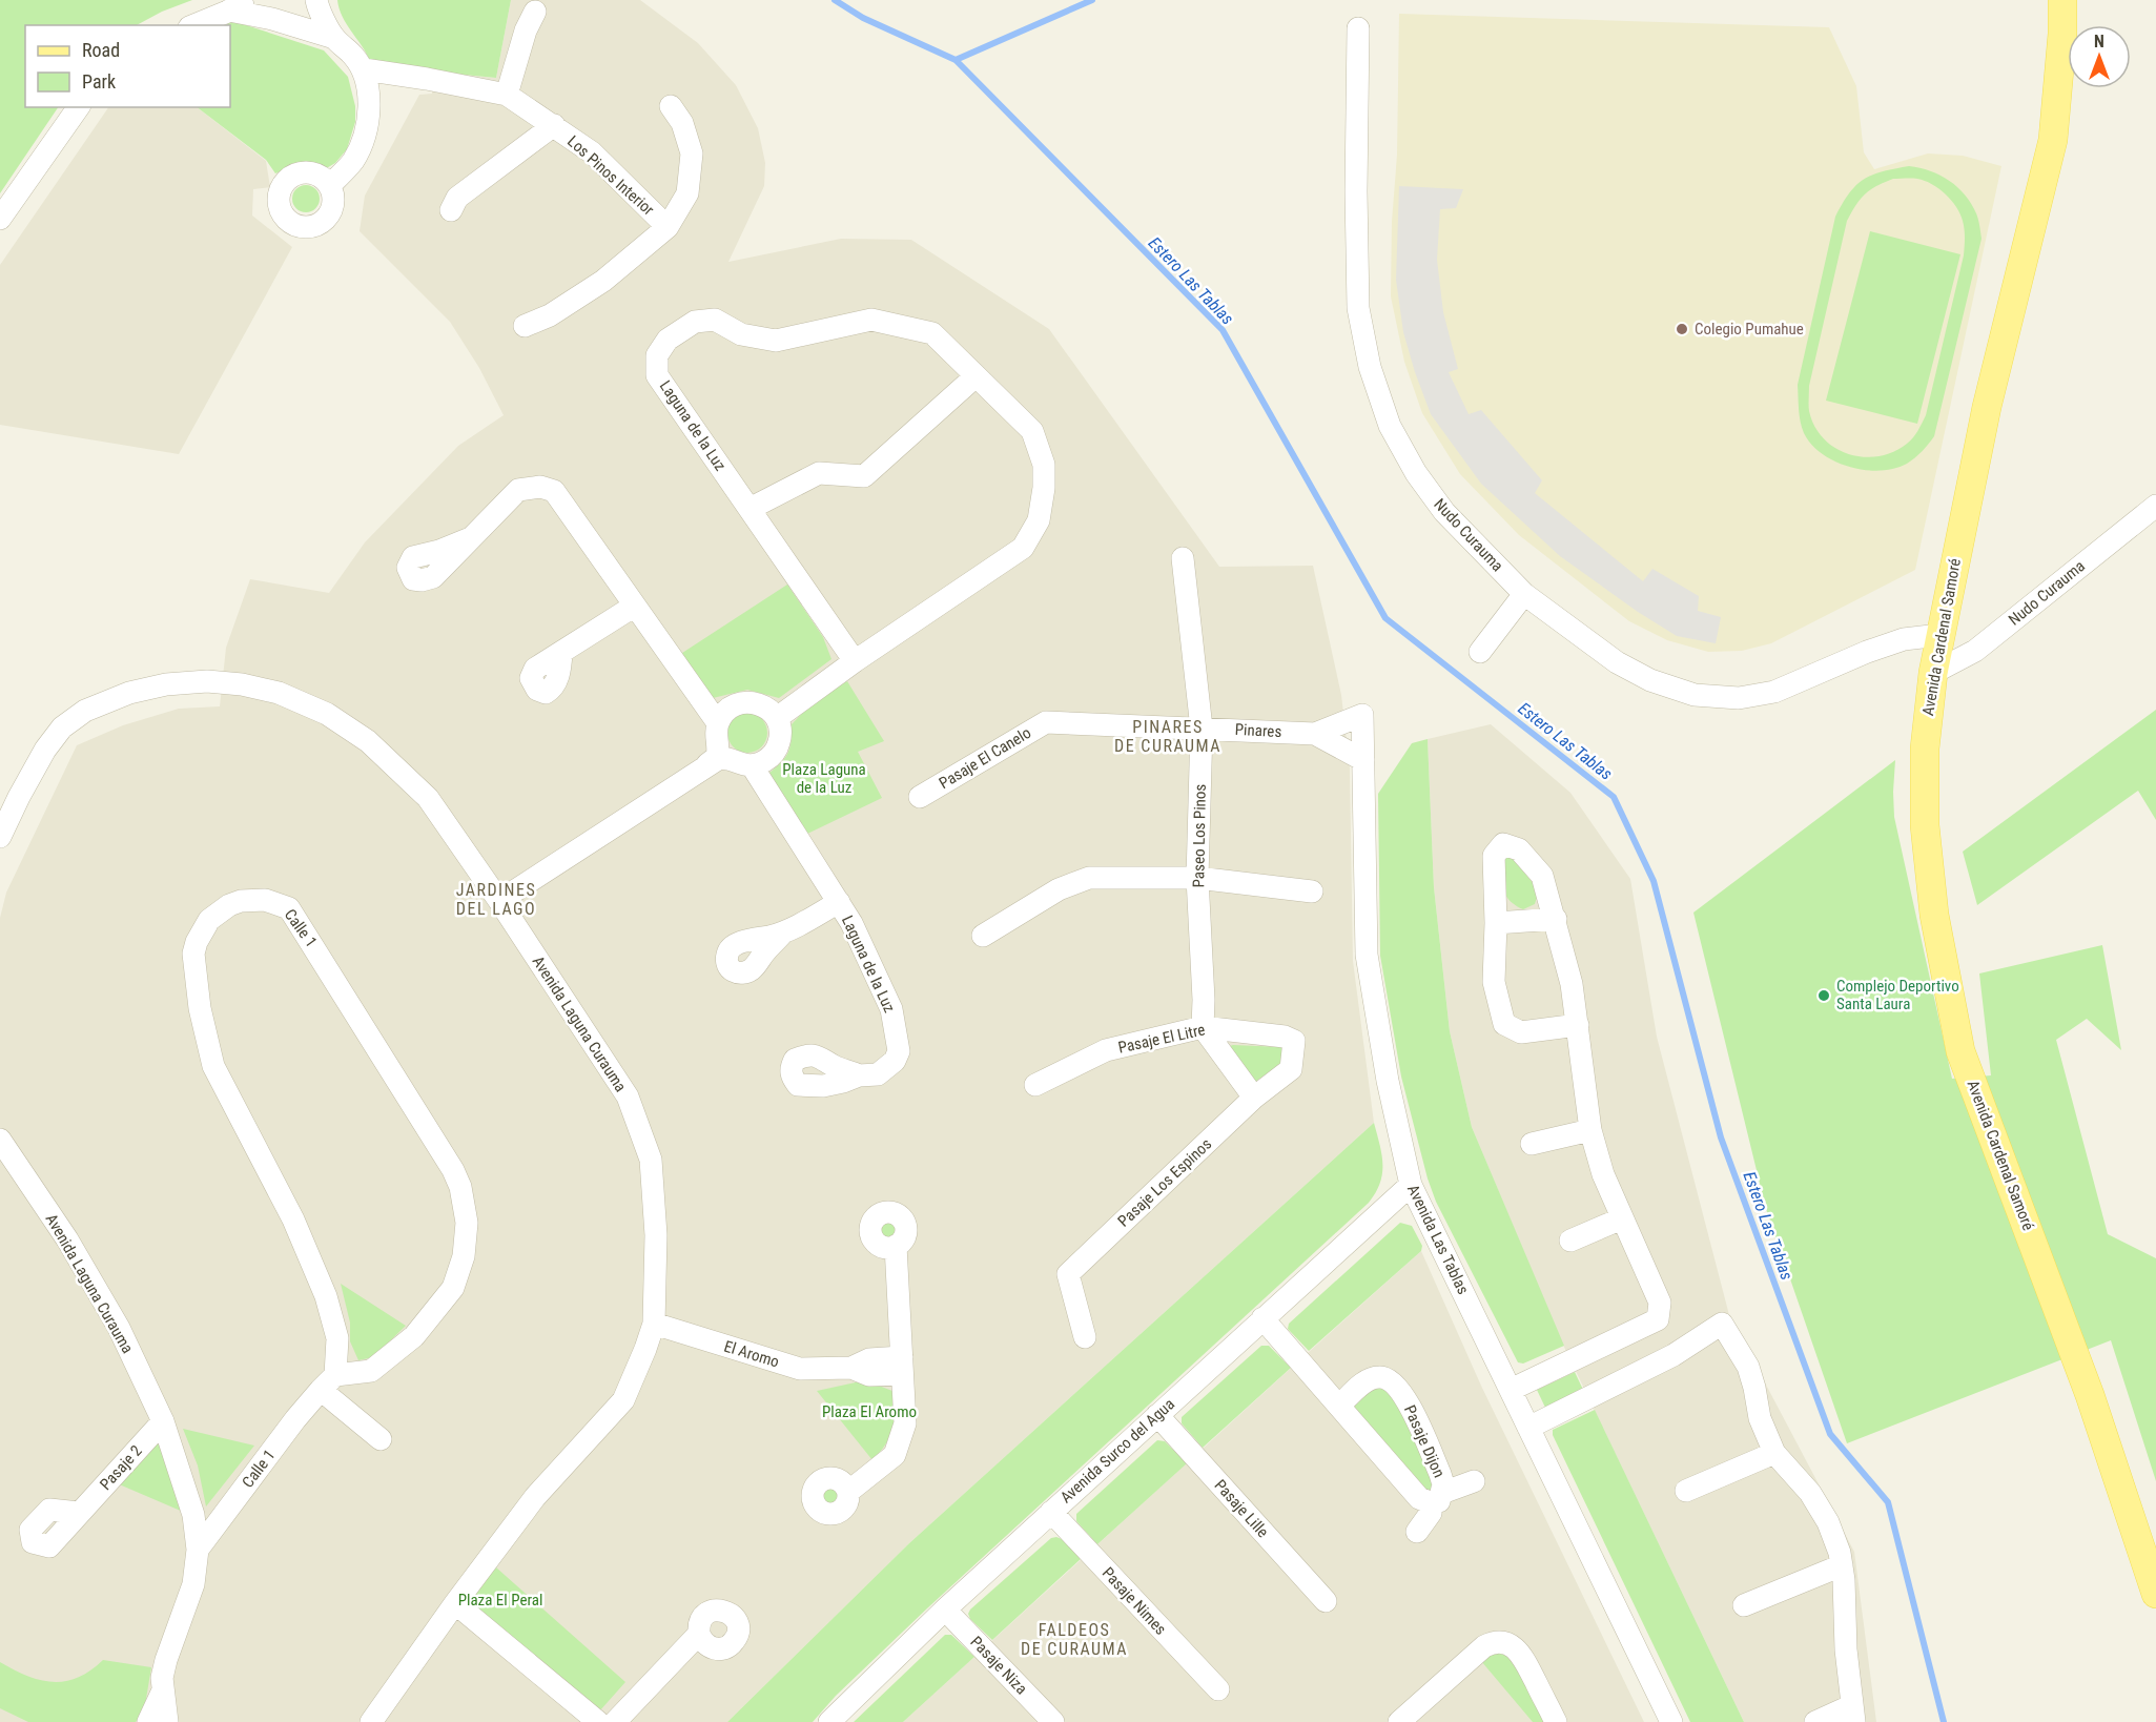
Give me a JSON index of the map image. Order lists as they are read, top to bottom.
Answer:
{
  "streets": {
    "main road": ["Avenida Cardenal Samoré"],
    "street": [
      "Los Pinos Interior",
      "Laguna de la Luz",
      "Nudo Curauma",
      "Pinares",
      "Pasaje El Canelo",
      "Paseo Los Pinos",
      "Calle 1",
      "Avenida Laguna Curauma",
      "Pasaje El Litre",
      "Pasaje Los Espinos",
      "Avenida Las Tablas",
      "El Aromo",
      "Pasaje Dijon",
      "Avenida Surco del Agua",
      "Pasaje 2",
      "Pasaje Lille",
      "Pasaje Nimes",
      "Pasaje Niza"
    ]
  },
  "crossings": [
    ["Nudo Curauma", "Avenida Cardenal Samoré"],
    ["Pinares", "Pasaje El Canelo"],
    ["Pinares", "Paseo Los Pinos"],
    ["Pinares", "Avenida Las Tablas"],
    ["Pasaje El Canelo", "Paseo Los Pinos"],
    ["Paseo Los Pinos", "Pasaje El Litre"],
    ["Calle 1", "Avenida Laguna Curauma"],
    ["Avenida Laguna Curauma", "El Aromo"],
    ["Avenida Laguna Curauma", "Pasaje 2"],
    ["Pasaje El Litre", "Pasaje Los Espinos"],
    ["Avenida Las Tablas", "Avenida Surco del Agua"],
    ["Pasaje Dijon", "Avenida Surco del Agua"],
    ["Avenida Surco del Agua", "Pasaje Lille"],
    ["Avenida Surco del Agua", "Pasaje Nimes"],
    ["Avenida Surco del Agua", "Pasaje Niza"]
  ],
  "districts": ["PINARES DE CURAUMA", "JARDINES DEL LAGO", "FALDEOS DE CURAUMA"],
  "water": ["Estero Las Tablas"],
  "parks": ["Plaza Laguna de la Luz", "Plaza El Aromo", "Plaza El Peral"],
  "places": ["Colegio Pumahue", "Complejo Deportivo Santa Laura"],
  "legend": ["Road", "Park"],
  "north": "top"
}
